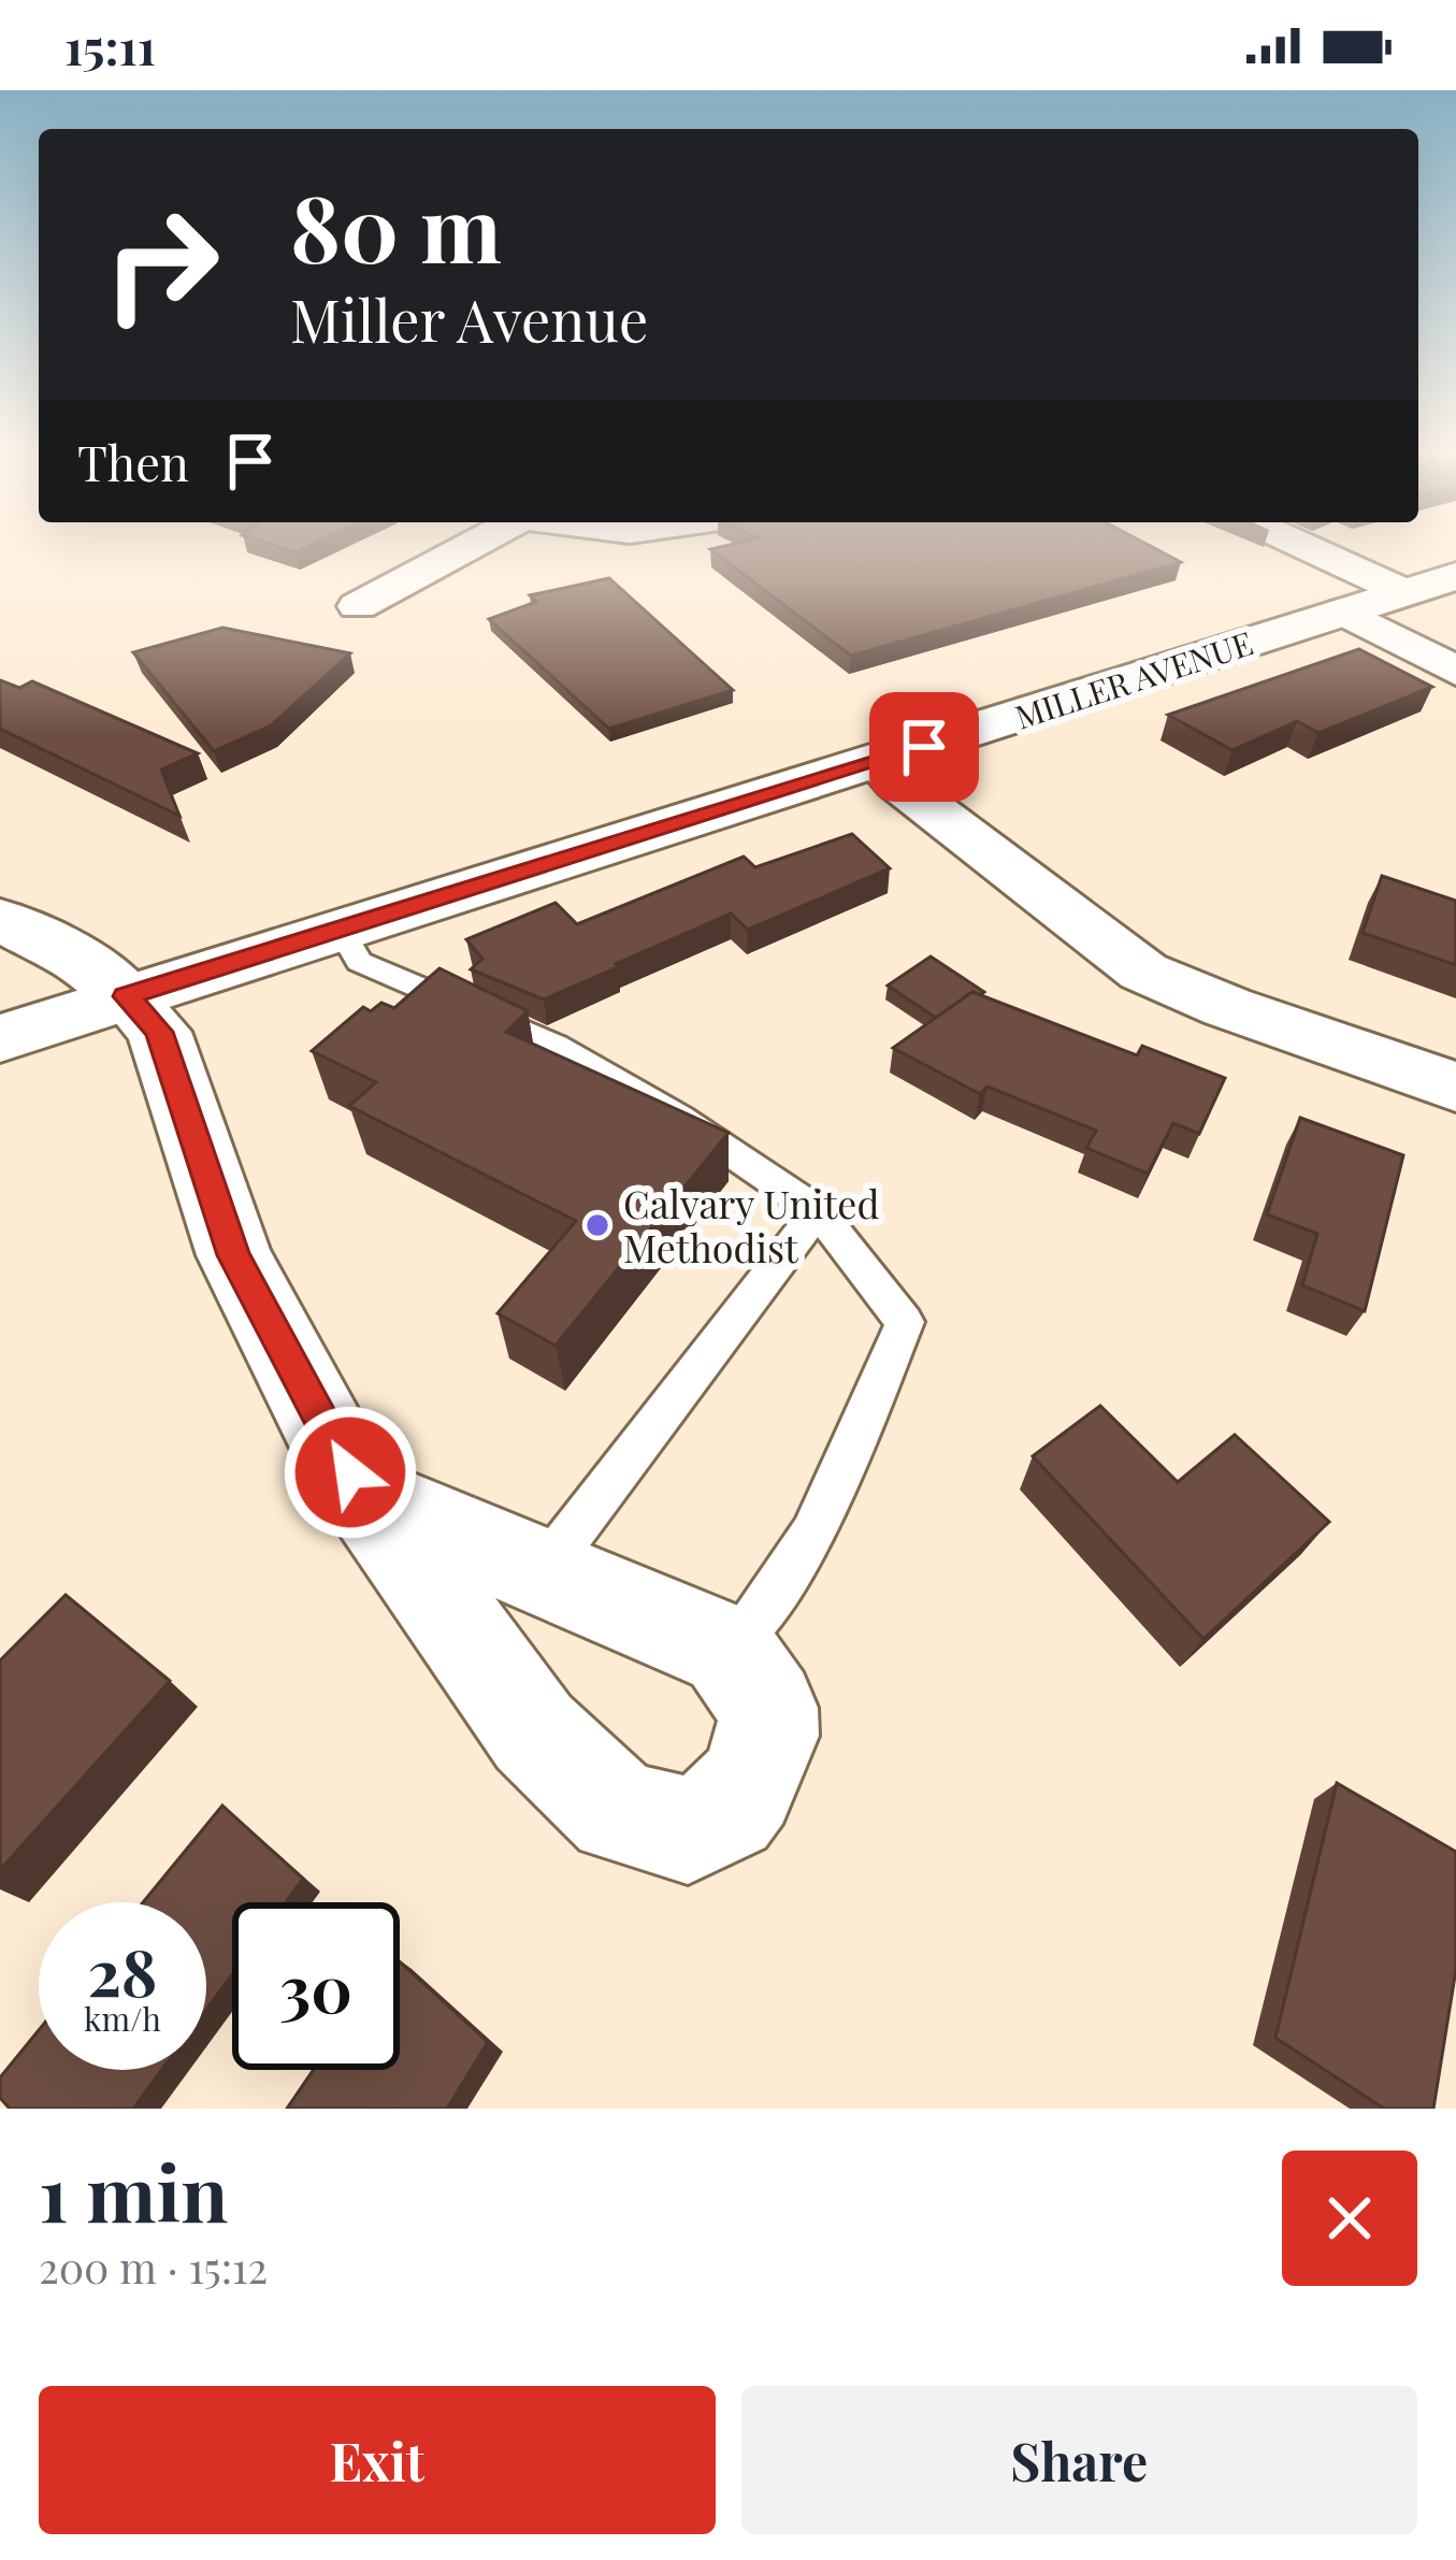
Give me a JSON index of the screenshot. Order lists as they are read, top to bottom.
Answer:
{
  "streets": {
    "main road": ["MILLER AVENUE"]
  },
  "places": ["Calvary United Methodist"],
  "page": {
    "status": "15:11",
    "turn": ["80 m", "Miller Avenue"],
    "then": "Then",
    "speed": "28 km/h",
    "limit": "30",
    "heading": ["1 min", "200 m · 15:12"],
    "buttons": ["Exit", "Share"]
  }
}
